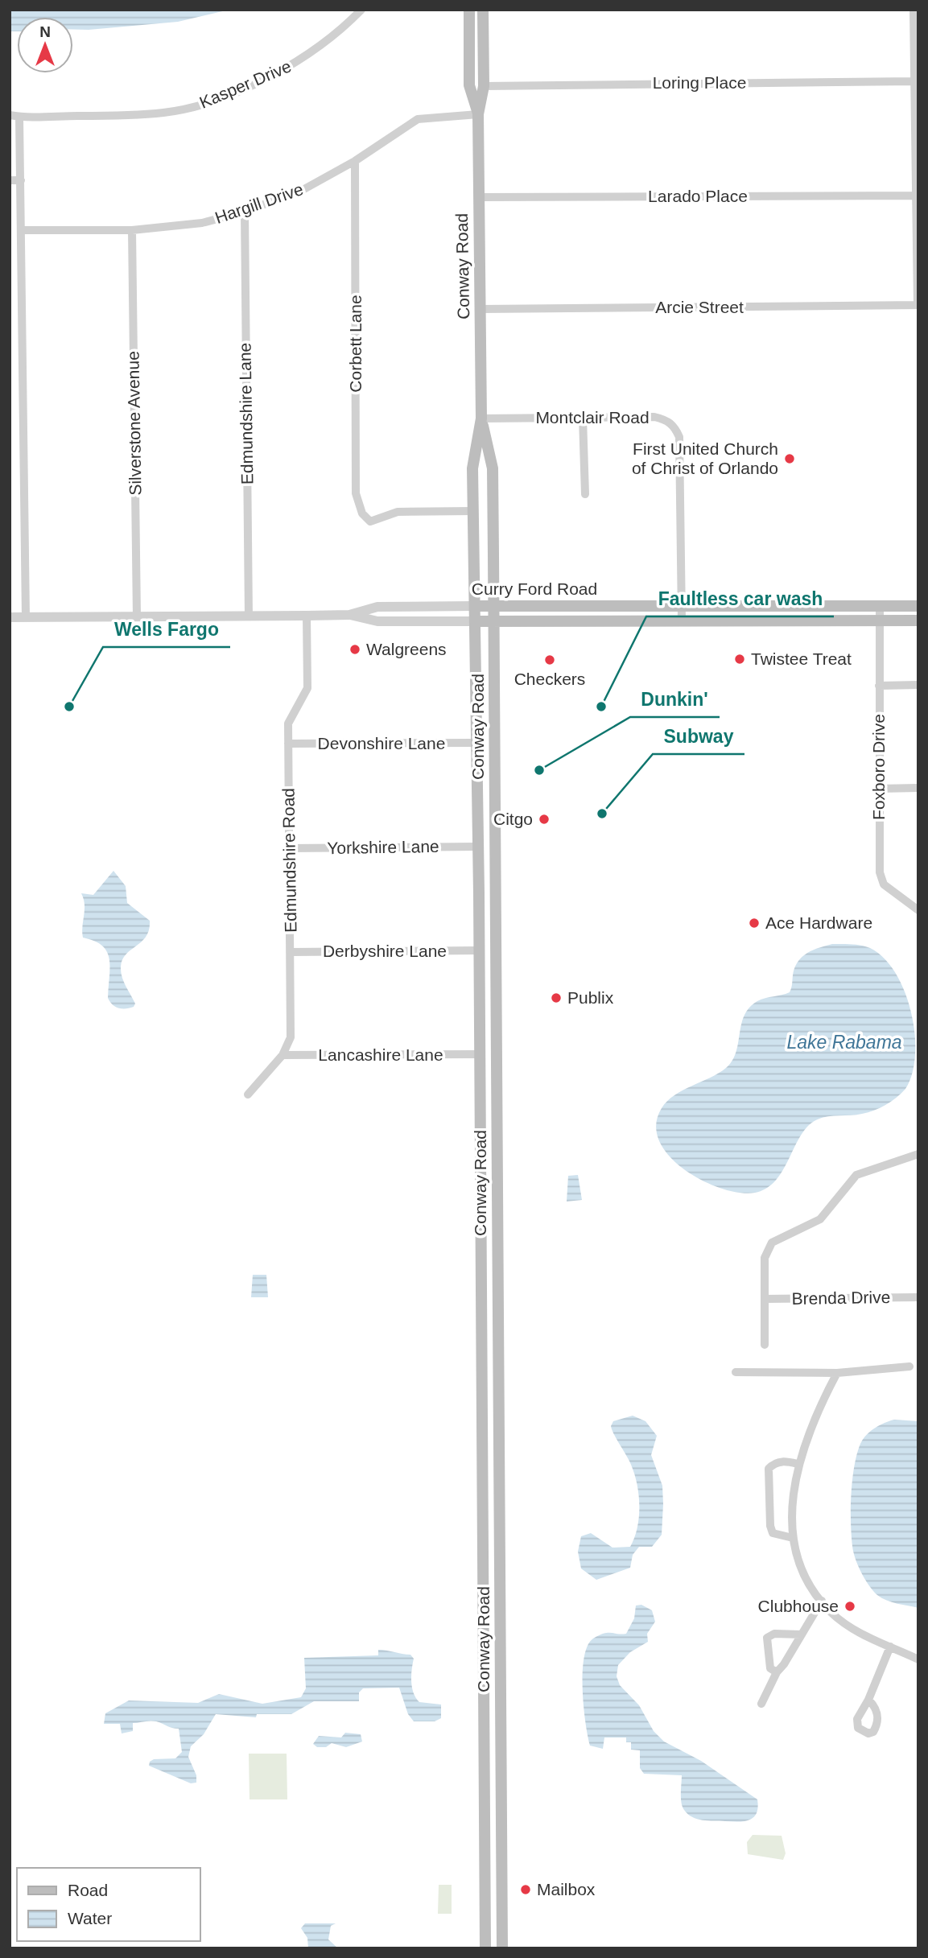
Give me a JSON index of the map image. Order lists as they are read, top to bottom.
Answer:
{
  "streets": {
    "main road": ["Conway Road", "Curry Ford Road"],
    "street": [
      "Loring Place",
      "Kasper Drive",
      "Larado Place",
      "Hargill Drive",
      "Arcie Street",
      "Corbett Lane",
      "Edmundshire Lane",
      "Montclair Road",
      "Silverstone Avenue",
      "Devonshire Lane",
      "Foxboro Drive",
      "Yorkshire Lane",
      "Edmundshire Road",
      "Derbyshire Lane",
      "Lancashire Lane",
      "Brenda Drive"
    ]
  },
  "crossings": [
    ["Loring Place", "Conway Road"],
    ["Larado Place", "Conway Road"],
    ["Hargill Drive", "Conway Road"],
    ["Hargill Drive", "Corbett Lane"],
    ["Hargill Drive", "Edmundshire Lane"],
    ["Hargill Drive", "Silverstone Avenue"],
    ["Conway Road", "Arcie Street"],
    ["Conway Road", "Corbett Lane"],
    ["Conway Road", "Montclair Road"],
    ["Conway Road", "Curry Ford Road"],
    ["Conway Road", "Devonshire Lane"],
    ["Conway Road", "Yorkshire Lane"],
    ["Conway Road", "Derbyshire Lane"],
    ["Conway Road", "Lancashire Lane"],
    ["Edmundshire Lane", "Curry Ford Road"],
    ["Montclair Road", "Curry Ford Road"],
    ["Silverstone Avenue", "Curry Ford Road"],
    ["Curry Ford Road", "Foxboro Drive"],
    ["Curry Ford Road", "Edmundshire Road"],
    ["Devonshire Lane", "Edmundshire Road"],
    ["Yorkshire Lane", "Edmundshire Road"],
    ["Edmundshire Road", "Derbyshire Lane"],
    ["Edmundshire Road", "Lancashire Lane"]
  ],
  "water": ["Lake Rabama"],
  "places": [
    "First United Church of Christ of Orlando",
    "Walgreens",
    "Twistee Treat",
    "Checkers",
    "Wells Fargo",
    "Faultless car wash",
    "Dunkin'",
    "Subway",
    "Citgo",
    "Ace Hardware",
    "Publix",
    "Clubhouse",
    "Mailbox"
  ],
  "legend": ["Road", "Water"],
  "north": "top"
}
